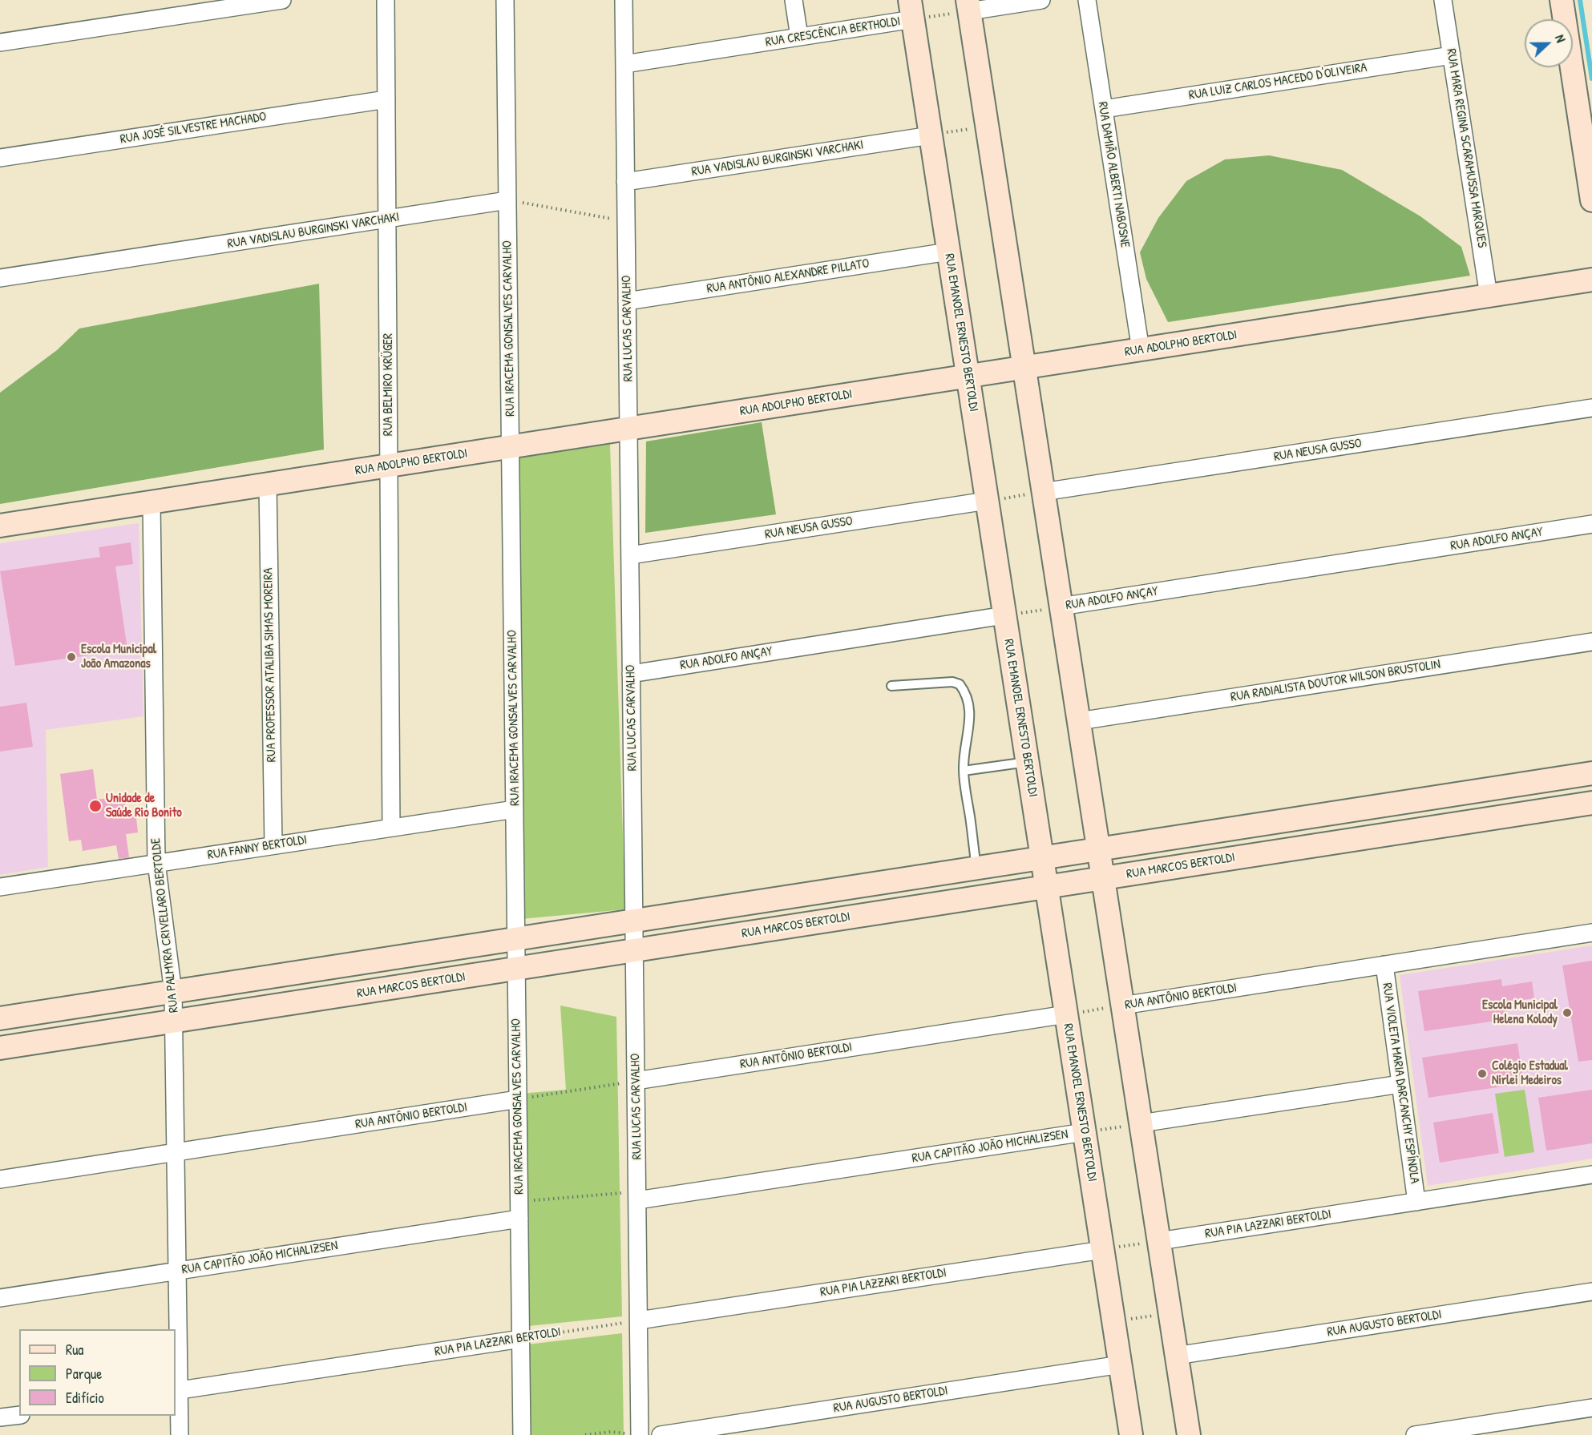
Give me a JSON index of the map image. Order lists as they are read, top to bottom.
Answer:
{
  "streets": {
    "street": [
      "RUA CRESCÊNCIA BERTHOLDI",
      "RUA LUIZ CARLOS MACEDO D'OLIVEIRA",
      "RUA JOSÉ SILVESTRE MACHADO",
      "RUA MARA REGINA SCARAMUSSA MARQUES",
      "RUA VADISLAU BURGINSKI VARCHAKI",
      "RUA DAMIÃO ALBERTI NABOSNE",
      "RUA ANTÔNIO ALEXANDRE PILLATO",
      "RUA IRACEMA GONSALVES CARVALHO",
      "RUA LUCAS CARVALHO",
      "RUA EMANOEL ERNESTO BERTOLDI",
      "RUA ADOLPHO BERTOLDI",
      "RUA BELMIRO KRÜGER",
      "RUA NEUSA GUSSO",
      "RUA ADOLFO ANÇAY",
      "RUA PROFESSOR ATALIBA SIMAS MOREIRA",
      "RUA RADIALISTA DOUTOR WILSON BRUSTOLIN",
      "RUA FANNY BERTOLDI",
      "RUA MARCOS BERTOLDI",
      "RUA PALMYRA CRIVELLARO BERTOLDE",
      "RUA ANTÔNIO BERTOLDI",
      "RUA VIOLETA MARIA DARCANCHY ESPÍNOLA",
      "RUA CAPITÃO JOÃO MICHALIZSEN",
      "RUA PIA LAZZARI BERTOLDI",
      "RUA AUGUSTO BERTOLDI"
    ]
  },
  "crossings": [
    ["RUA CRESCÊNCIA BERTHOLDI", "RUA LUCAS CARVALHO"],
    ["RUA CRESCÊNCIA BERTHOLDI", "RUA EMANOEL ERNESTO BERTOLDI"],
    ["RUA LUIZ CARLOS MACEDO D'OLIVEIRA", "RUA MARA REGINA SCARAMUSSA MARQUES"],
    ["RUA LUIZ CARLOS MACEDO D'OLIVEIRA", "RUA DAMIÃO ALBERTI NABOSNE"],
    ["RUA JOSÉ SILVESTRE MACHADO", "RUA BELMIRO KRÜGER"],
    ["RUA MARA REGINA SCARAMUSSA MARQUES", "RUA ADOLPHO BERTOLDI"],
    ["RUA VADISLAU BURGINSKI VARCHAKI", "RUA IRACEMA GONSALVES CARVALHO"],
    ["RUA VADISLAU BURGINSKI VARCHAKI", "RUA LUCAS CARVALHO"],
    ["RUA VADISLAU BURGINSKI VARCHAKI", "RUA EMANOEL ERNESTO BERTOLDI"],
    ["RUA VADISLAU BURGINSKI VARCHAKI", "RUA BELMIRO KRÜGER"],
    ["RUA DAMIÃO ALBERTI NABOSNE", "RUA ADOLPHO BERTOLDI"],
    ["RUA ANTÔNIO ALEXANDRE PILLATO", "RUA LUCAS CARVALHO"],
    ["RUA ANTÔNIO ALEXANDRE PILLATO", "RUA EMANOEL ERNESTO BERTOLDI"],
    ["RUA IRACEMA GONSALVES CARVALHO", "RUA ADOLPHO BERTOLDI"],
    ["RUA IRACEMA GONSALVES CARVALHO", "RUA FANNY BERTOLDI"],
    ["RUA IRACEMA GONSALVES CARVALHO", "RUA MARCOS BERTOLDI"],
    ["RUA IRACEMA GONSALVES CARVALHO", "RUA ANTÔNIO BERTOLDI"],
    ["RUA IRACEMA GONSALVES CARVALHO", "RUA CAPITÃO JOÃO MICHALIZSEN"],
    ["RUA IRACEMA GONSALVES CARVALHO", "RUA PIA LAZZARI BERTOLDI"],
    ["RUA LUCAS CARVALHO", "RUA ADOLPHO BERTOLDI"],
    ["RUA LUCAS CARVALHO", "RUA NEUSA GUSSO"],
    ["RUA LUCAS CARVALHO", "RUA ADOLFO ANÇAY"],
    ["RUA LUCAS CARVALHO", "RUA MARCOS BERTOLDI"],
    ["RUA LUCAS CARVALHO", "RUA ANTÔNIO BERTOLDI"],
    ["RUA LUCAS CARVALHO", "RUA CAPITÃO JOÃO MICHALIZSEN"],
    ["RUA LUCAS CARVALHO", "RUA PIA LAZZARI BERTOLDI"],
    ["RUA EMANOEL ERNESTO BERTOLDI", "RUA ADOLPHO BERTOLDI"],
    ["RUA EMANOEL ERNESTO BERTOLDI", "RUA NEUSA GUSSO"],
    ["RUA EMANOEL ERNESTO BERTOLDI", "RUA ADOLFO ANÇAY"],
    ["RUA EMANOEL ERNESTO BERTOLDI", "RUA MARCOS BERTOLDI"],
    ["RUA EMANOEL ERNESTO BERTOLDI", "RUA ANTÔNIO BERTOLDI"],
    ["RUA EMANOEL ERNESTO BERTOLDI", "RUA CAPITÃO JOÃO MICHALIZSEN"],
    ["RUA EMANOEL ERNESTO BERTOLDI", "RUA PIA LAZZARI BERTOLDI"],
    ["RUA EMANOEL ERNESTO BERTOLDI", "RUA AUGUSTO BERTOLDI"],
    ["RUA ADOLPHO BERTOLDI", "RUA BELMIRO KRÜGER"],
    ["RUA ADOLPHO BERTOLDI", "RUA PROFESSOR ATALIBA SIMAS MOREIRA"],
    ["RUA ADOLPHO BERTOLDI", "RUA PALMYRA CRIVELLARO BERTOLDE"],
    ["RUA BELMIRO KRÜGER", "RUA FANNY BERTOLDI"],
    ["RUA PROFESSOR ATALIBA SIMAS MOREIRA", "RUA FANNY BERTOLDI"],
    ["RUA FANNY BERTOLDI", "RUA PALMYRA CRIVELLARO BERTOLDE"],
    ["RUA MARCOS BERTOLDI", "RUA PALMYRA CRIVELLARO BERTOLDE"],
    ["RUA PALMYRA CRIVELLARO BERTOLDE", "RUA ANTÔNIO BERTOLDI"],
    ["RUA PALMYRA CRIVELLARO BERTOLDE", "RUA CAPITÃO JOÃO MICHALIZSEN"],
    ["RUA PALMYRA CRIVELLARO BERTOLDE", "RUA PIA LAZZARI BERTOLDI"],
    ["RUA ANTÔNIO BERTOLDI", "RUA VIOLETA MARIA DARCANCHY ESPÍNOLA"],
    ["RUA VIOLETA MARIA DARCANCHY ESPÍNOLA", "RUA PIA LAZZARI BERTOLDI"]
  ],
  "places": [
    "Escola Municipal João Amazonas",
    "Unidade de Saúde Rio Bonito",
    "Escola Municipal Helena Kolody",
    "Colégio Estadual Nirlei Medeiros"
  ],
  "legend": ["Rua", "Parque", "Edifício"],
  "north": "right"
}
